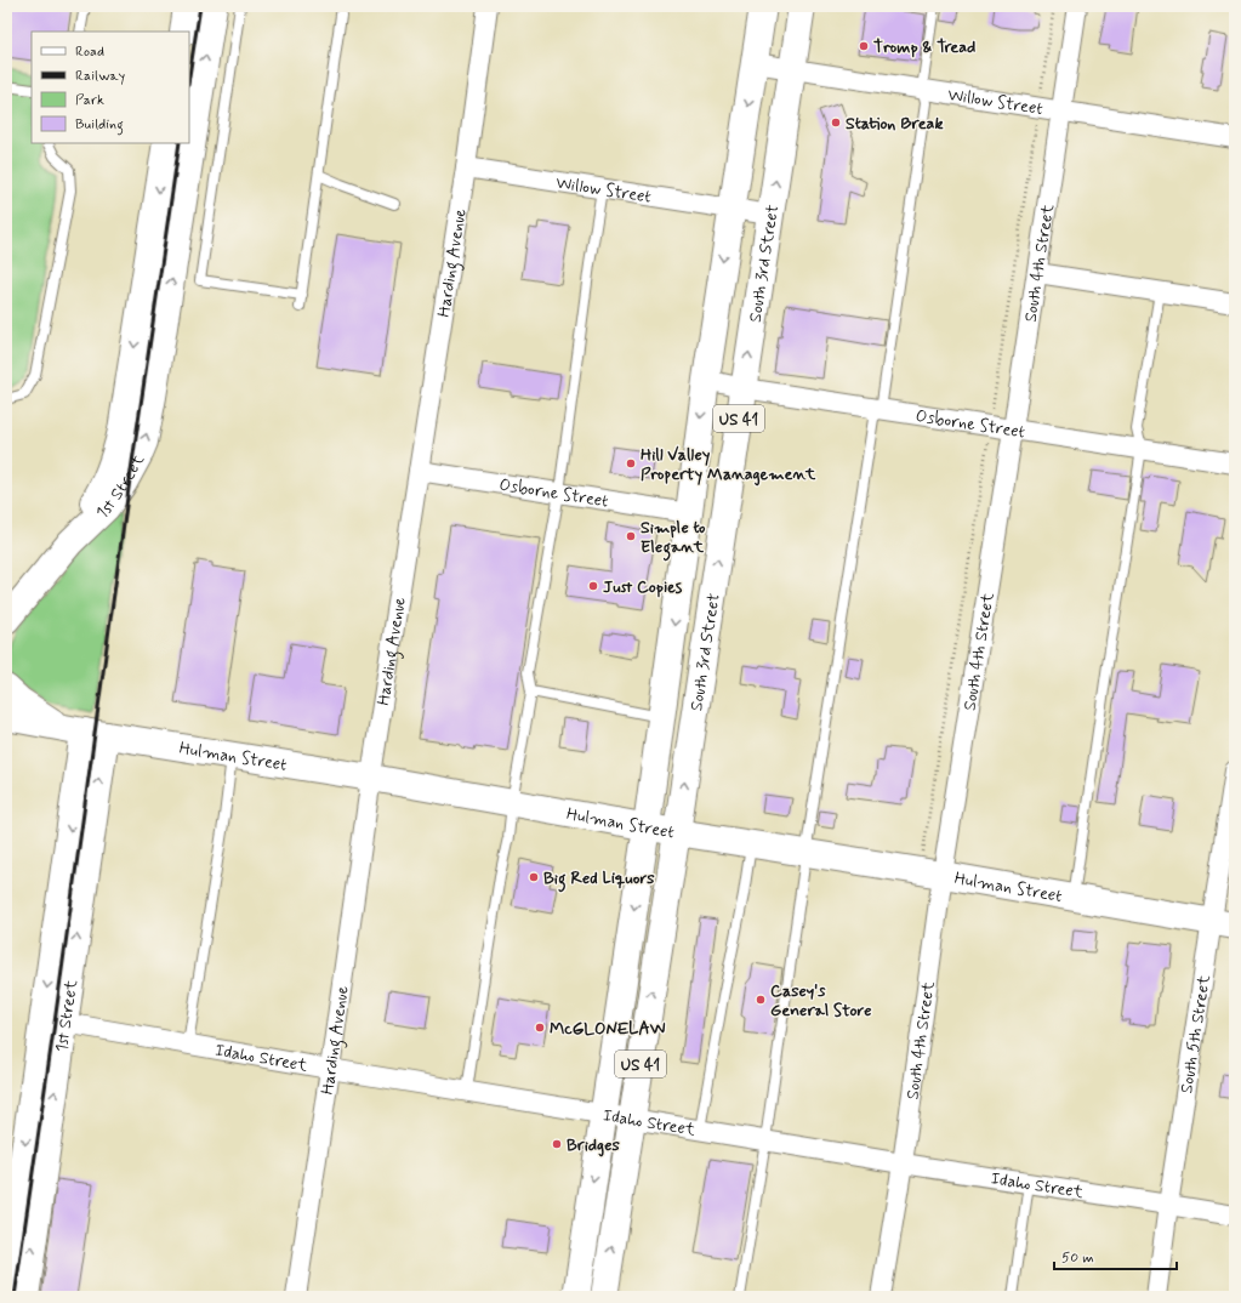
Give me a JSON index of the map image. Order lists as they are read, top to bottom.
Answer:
{
  "streets": {
    "main road": [
      "South 3rd Street",
      "US 41",
      "1st Street",
      "Hulman Street"
    ],
    "street": [
      "Willow Street",
      "Harding Avenue",
      "South 4th Street",
      "Osborne Street",
      "South 5th Street",
      "Idaho Street"
    ]
  },
  "crossings": [
    ["Willow Street", "Harding Avenue"],
    ["Willow Street", "South 3rd Street"],
    ["Willow Street", "South 4th Street"],
    ["Harding Avenue", "Osborne Street"],
    ["Harding Avenue", "Hulman Street"],
    ["Harding Avenue", "Idaho Street"],
    ["South 3rd Street", "Osborne Street"],
    ["South 3rd Street", "Hulman Street"],
    ["South 3rd Street", "Idaho Street"],
    ["South 4th Street", "Osborne Street"],
    ["South 4th Street", "Hulman Street"],
    ["South 4th Street", "Idaho Street"],
    ["1st Street", "Hulman Street"],
    ["1st Street", "Idaho Street"],
    ["Hulman Street", "South 5th Street"],
    ["South 5th Street", "Idaho Street"]
  ],
  "places": [
    "Tromp & Tread",
    "Station Break",
    "Hill Valley Property Management",
    "Simple to Elegant",
    "Just Copies",
    "Big Red Liquors",
    "Casey's General Store",
    "McGLONELAW",
    "Bridges"
  ],
  "legend": [
    "Road",
    "Railway",
    "Park",
    "Building"
  ],
  "scale_bar": "50 m"
}
